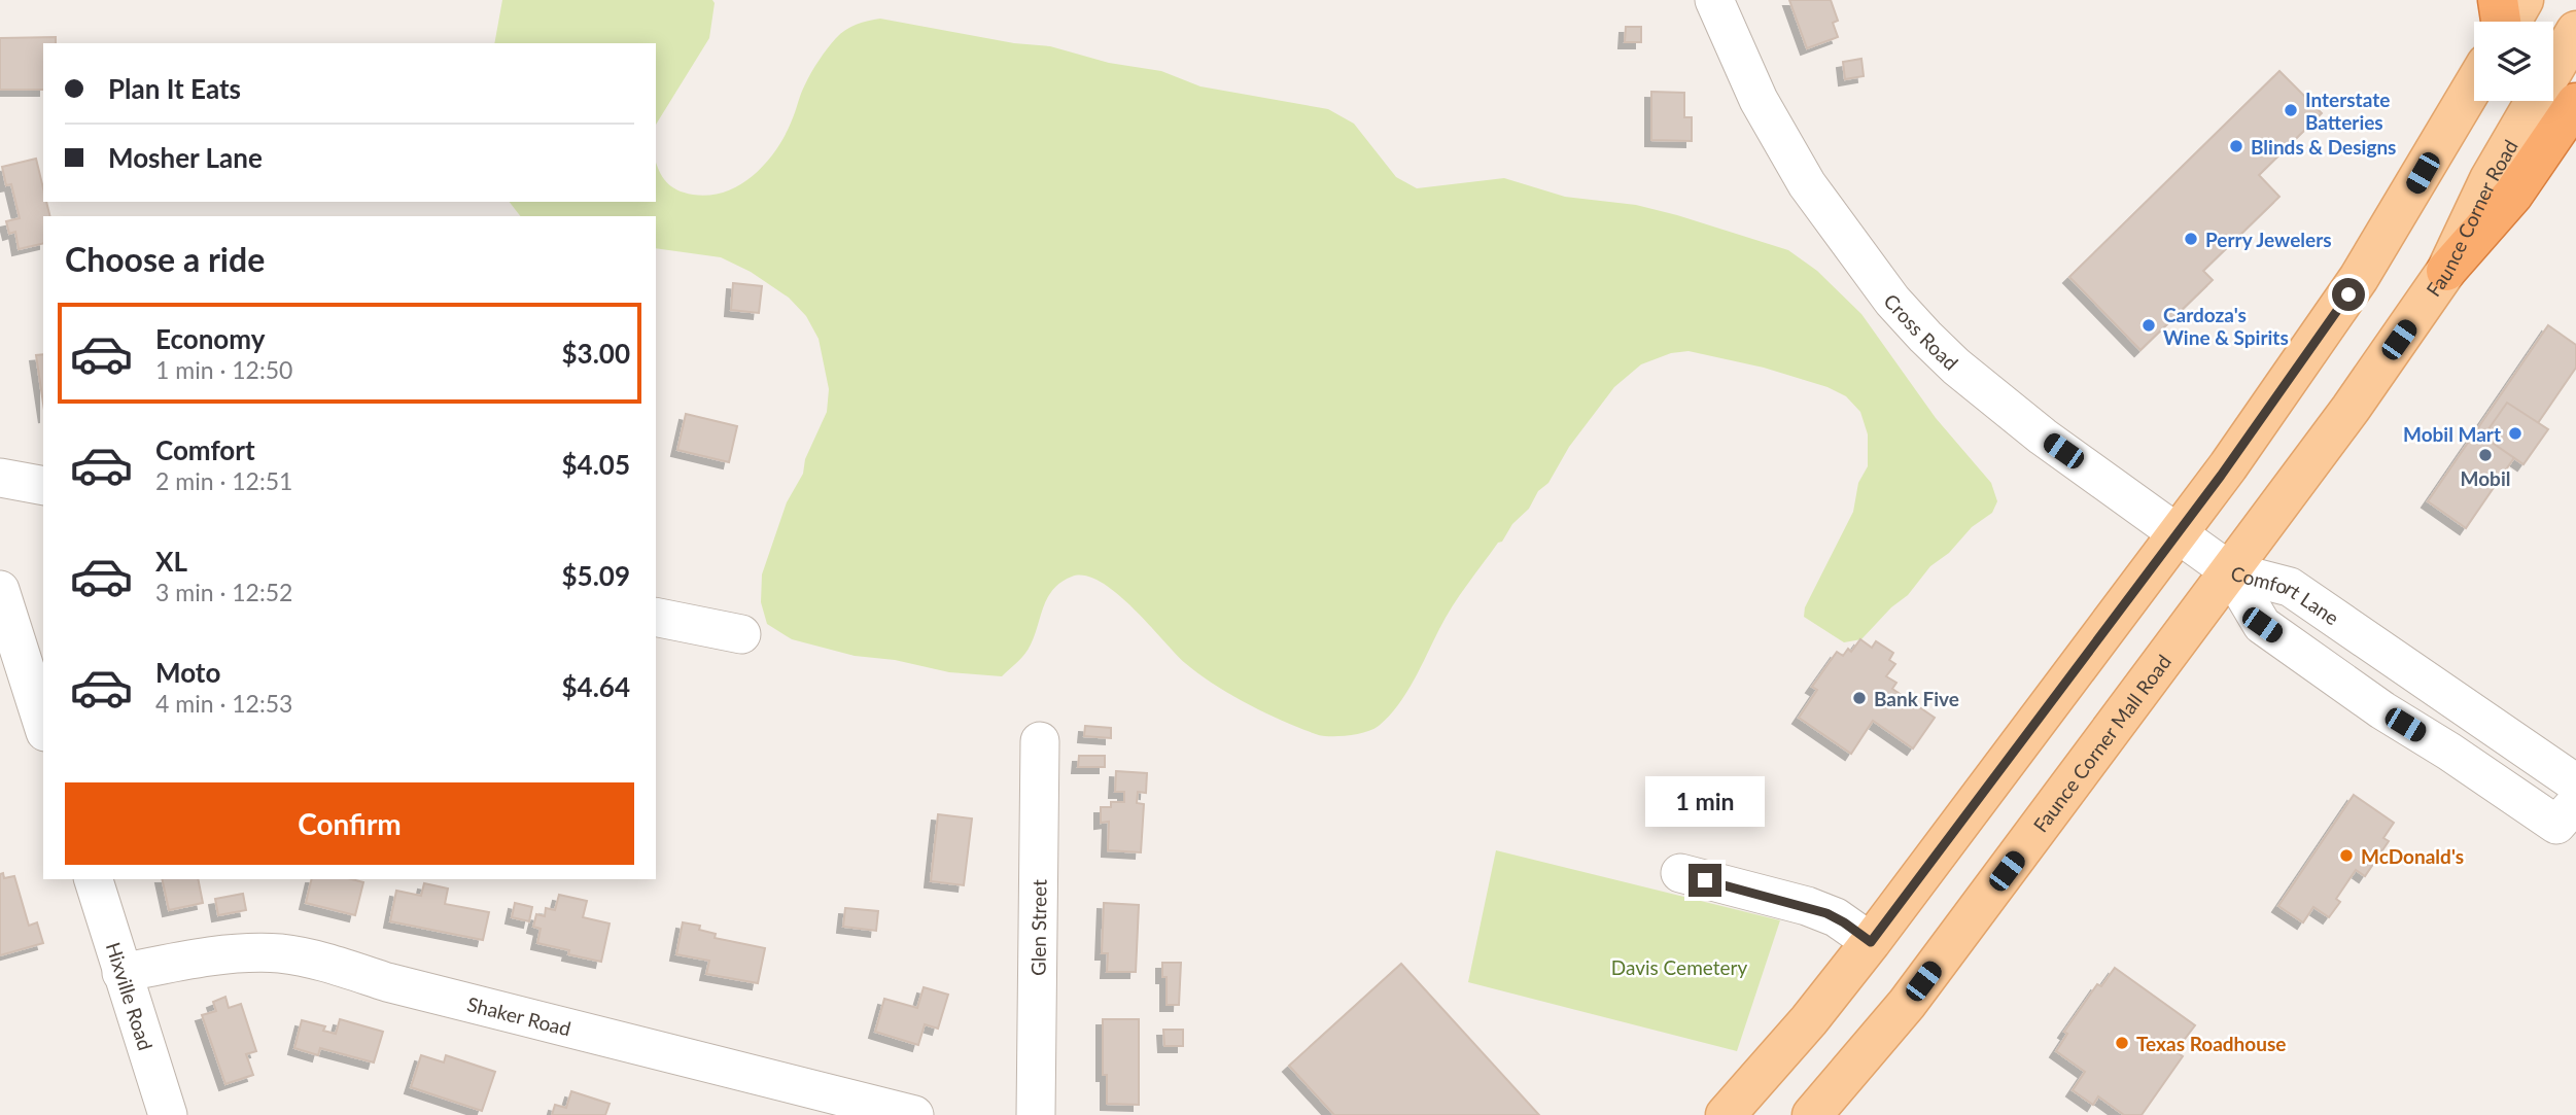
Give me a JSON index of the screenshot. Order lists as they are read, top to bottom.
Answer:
{
  "streets": {
    "main road": ["Faunce Corner Road", "Faunce Corner Mall Road"],
    "street": [
      "Cross Road",
      "Comfort Lane",
      "Glen Street",
      "Hixville Road",
      "Shaker Road"
    ]
  },
  "crossings": [
    ["Faunce Corner Road", "Cross Road"],
    ["Faunce Corner Road", "Comfort Lane"],
    ["Faunce Corner Road", "Faunce Corner Mall Road"],
    ["Cross Road", "Comfort Lane"],
    ["Cross Road", "Faunce Corner Mall Road"],
    ["Comfort Lane", "Faunce Corner Mall Road"],
    ["Hixville Road", "Shaker Road"]
  ],
  "parks": ["Davis Cemetery"],
  "places": [
    "Interstate Batteries",
    "Blinds & Designs",
    "Perry Jewelers",
    "Cardoza's Wine & Spirits",
    "Mobil Mart",
    "Mobil",
    "Bank Five",
    "McDonald's",
    "Texas Roadhouse"
  ],
  "page": {
    "banner": ["Plan It Eats", "Mosher Lane"],
    "heading": "Choose a ride",
    "list": [
      {
        "name": "Economy",
        "note": "1 min · 12:50",
        "value": "$3.00"
      },
      {
        "name": "Comfort",
        "note": "2 min · 12:51",
        "value": "$4.05"
      },
      {
        "name": "XL",
        "note": "3 min · 12:52",
        "value": "$5.09"
      },
      {
        "name": "Moto",
        "note": "4 min · 12:53",
        "value": "$4.64"
      }
    ],
    "buttons": "Confirm",
    "bubble": "1 min"
  }
}
